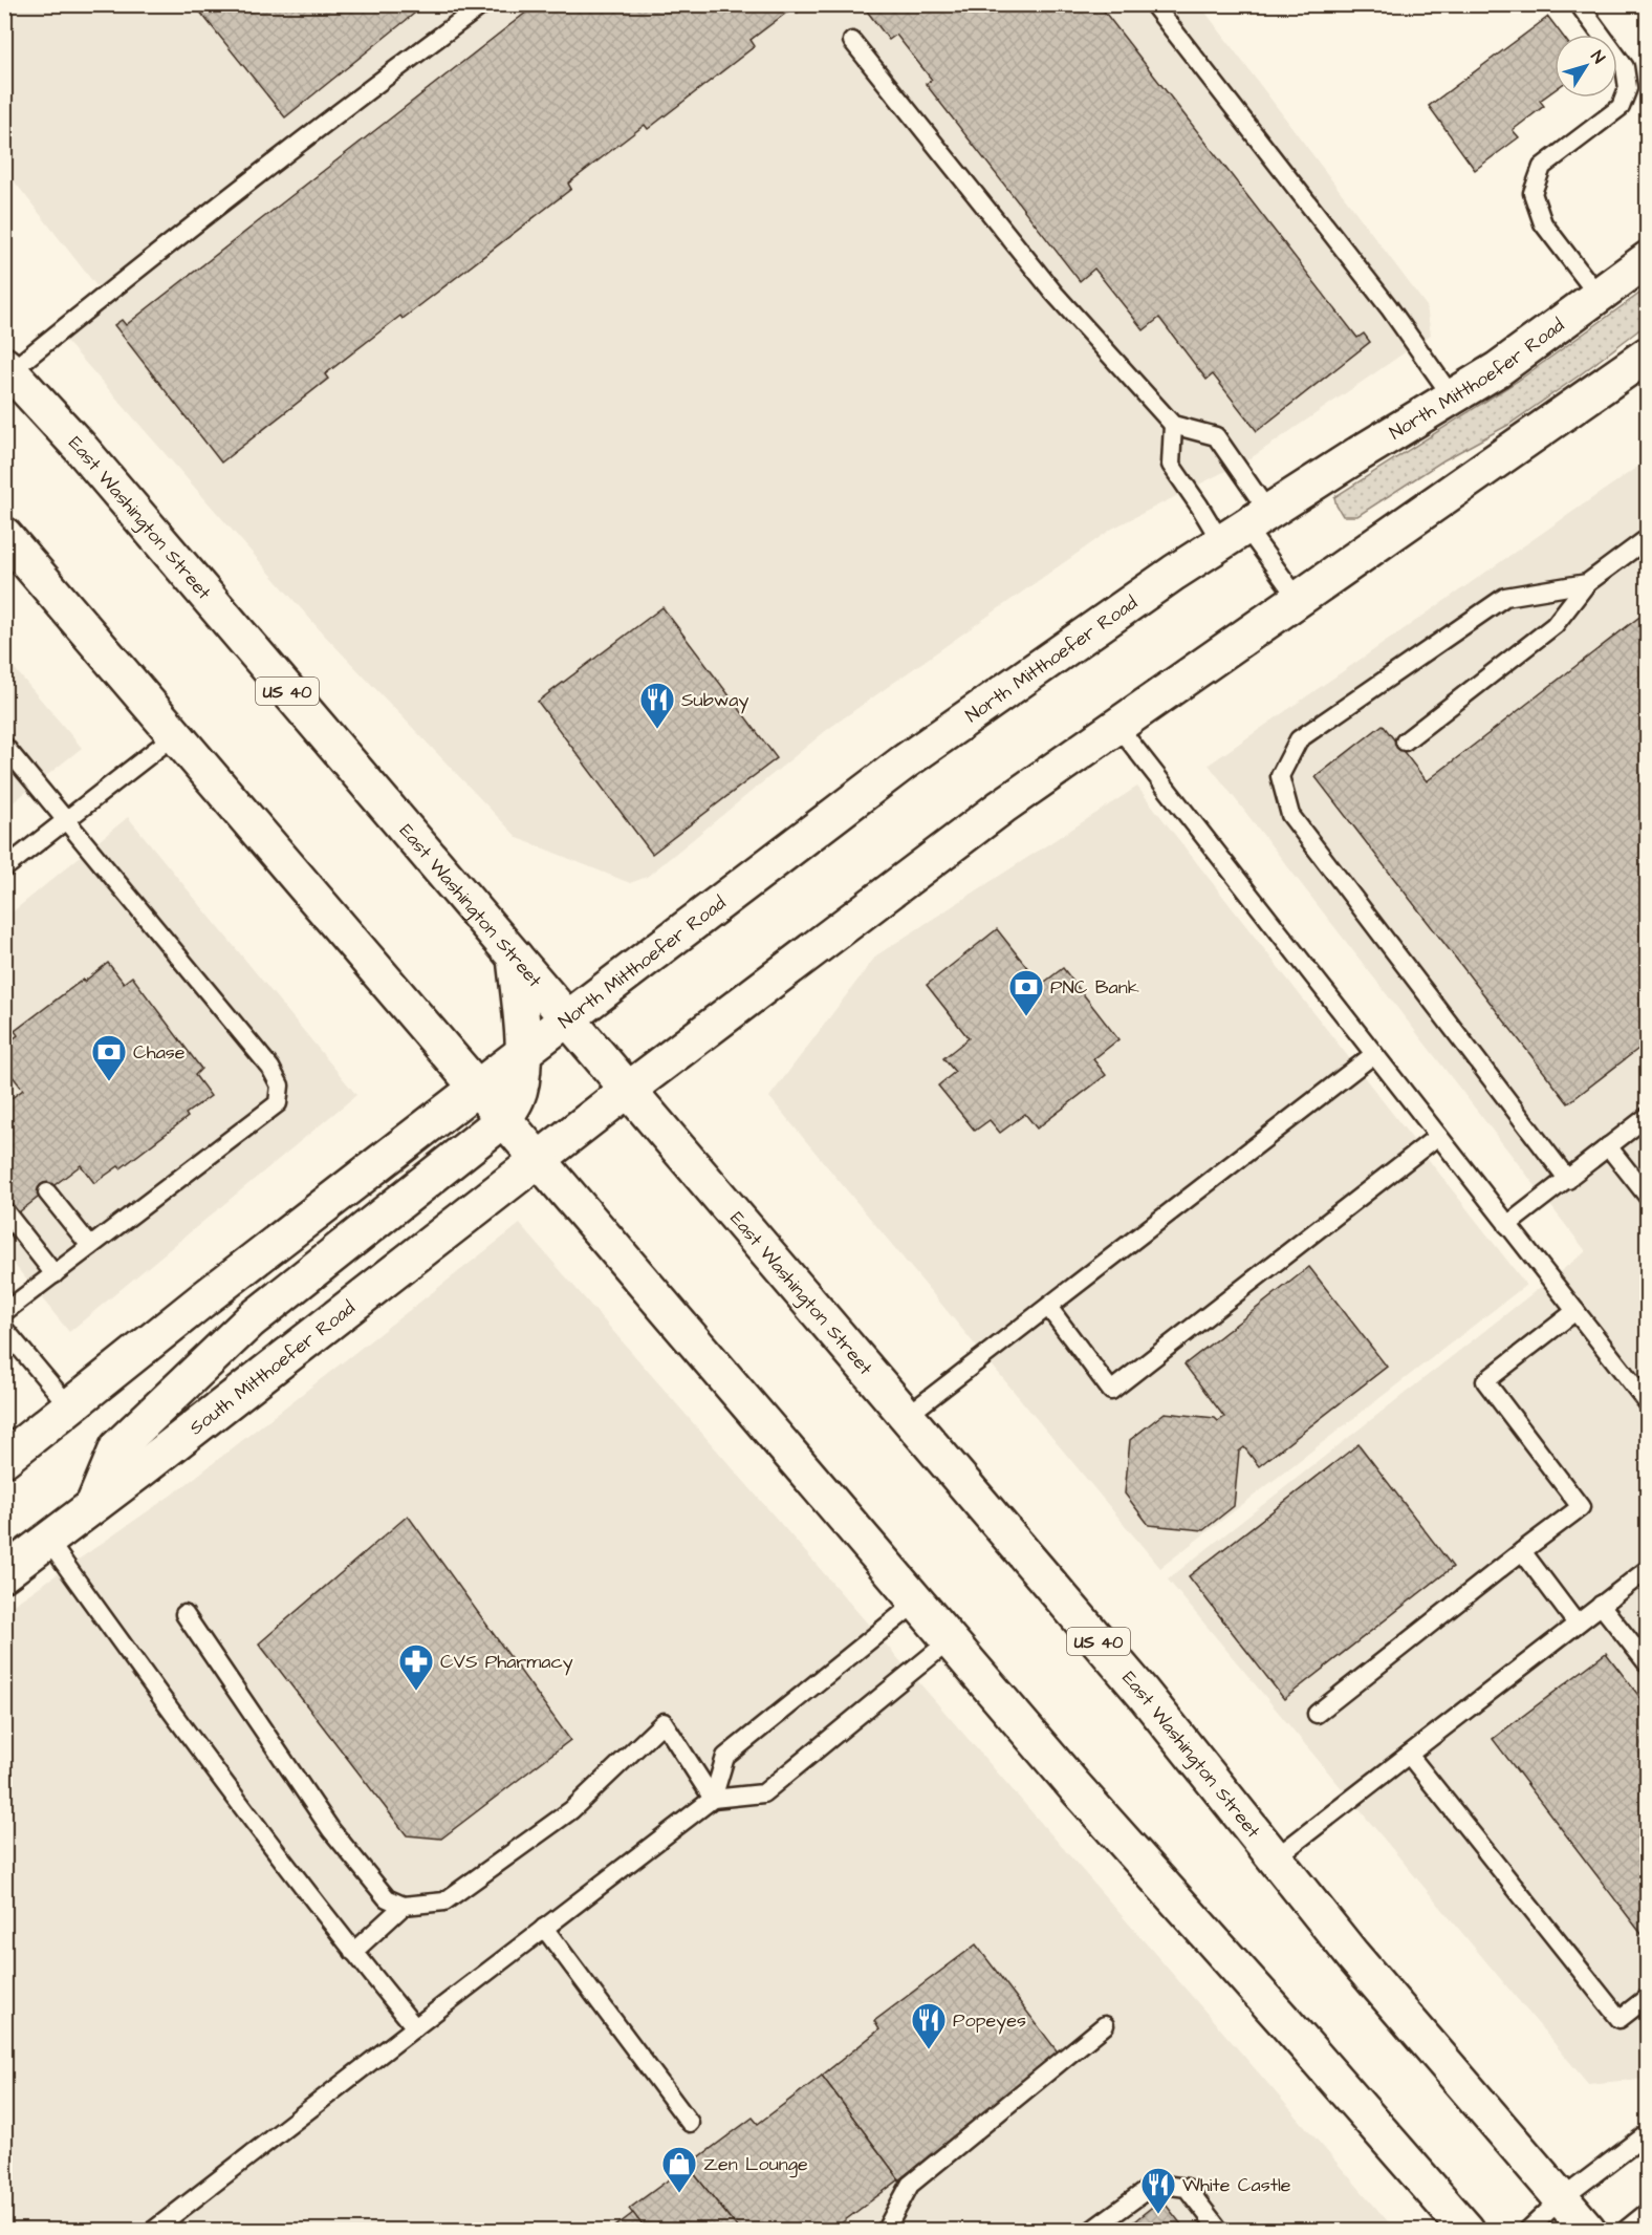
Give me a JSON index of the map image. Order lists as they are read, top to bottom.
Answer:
{
  "streets": {
    "main road": [
      "North Mitthoefer Road",
      "East Washington Street",
      "US 40",
      "South Mitthoefer Road"
    ]
  },
  "crossings": [
    ["North Mitthoefer Road", "East Washington Street"]
  ],
  "places": {
    "restaurant": ["Subway", "Popeyes", "White Castle"],
    "bank": ["PNC Bank", "Chase"],
    "pharmacy": ["CVS Pharmacy"],
    "shop": ["Zen Lounge"]
  },
  "north": "top right"
}
